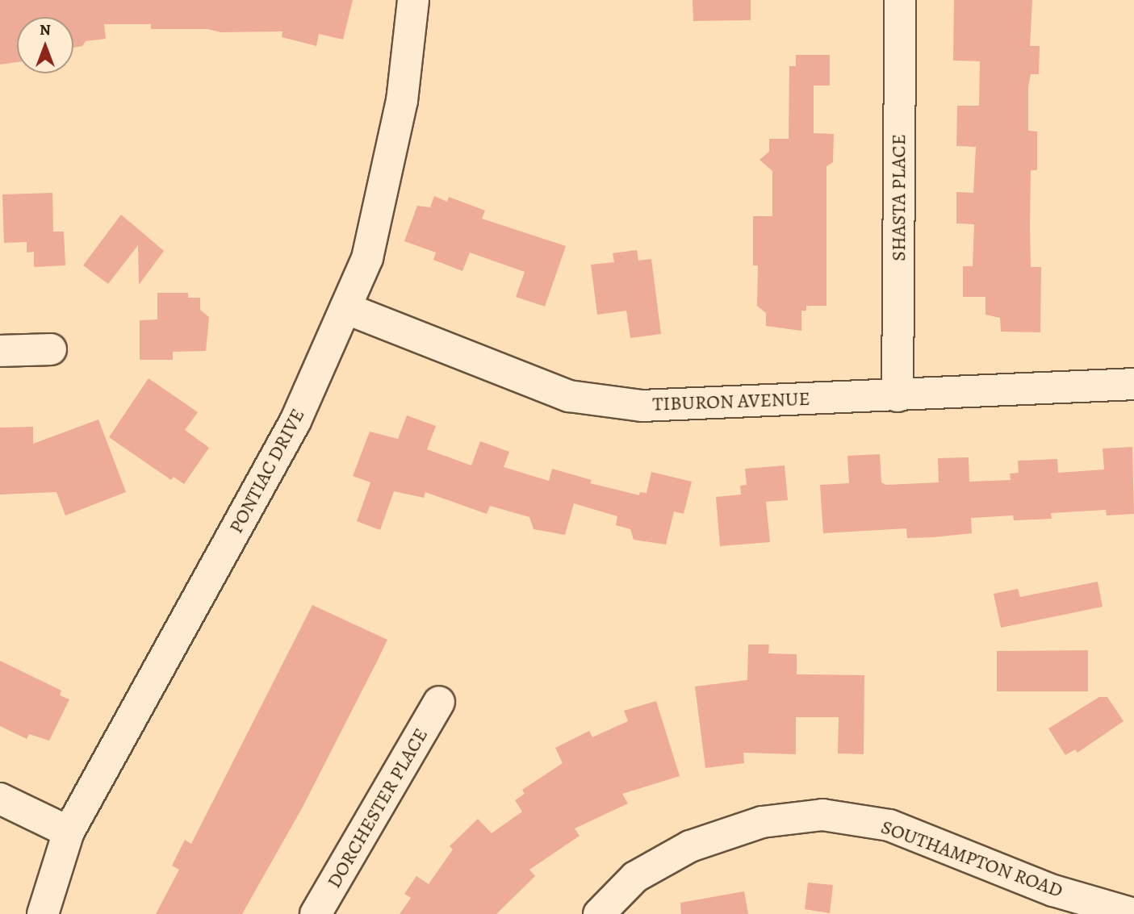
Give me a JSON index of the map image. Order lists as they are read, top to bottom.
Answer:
{
  "streets": {
    "street": [
      "SHASTA PLACE",
      "TIBURON AVENUE",
      "PONTIAC DRIVE",
      "DORCHESTER PLACE",
      "SOUTHAMPTON ROAD"
    ]
  },
  "crossings": [
    ["SHASTA PLACE", "TIBURON AVENUE"],
    ["TIBURON AVENUE", "PONTIAC DRIVE"]
  ],
  "north": "top"
}
